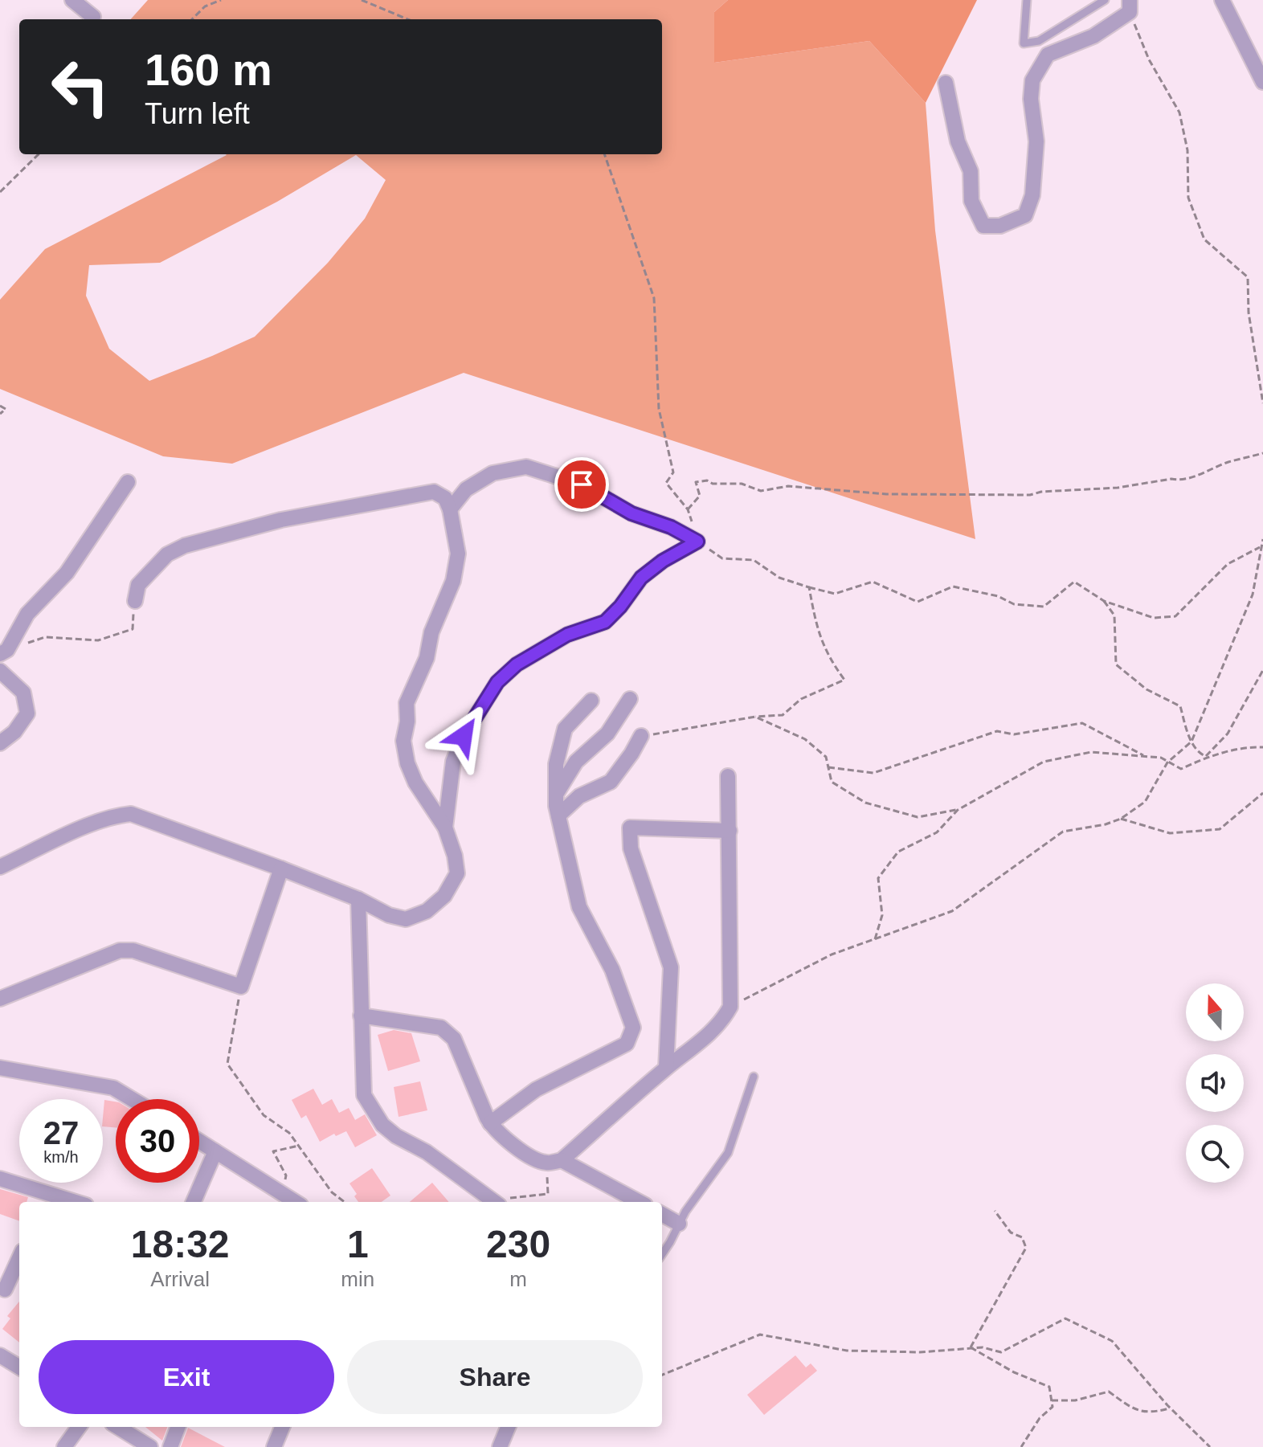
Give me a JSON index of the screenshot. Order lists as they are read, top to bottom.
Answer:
{
  "north": "top",
  "page": {
    "turn": ["160 m", "Turn left"],
    "speed": "27 km/h",
    "limit": "30",
    "eta": [
      "18:32",
      "Arrival",
      "1",
      "min",
      "230",
      "m"
    ],
    "buttons": ["Exit", "Share"]
  }
}
